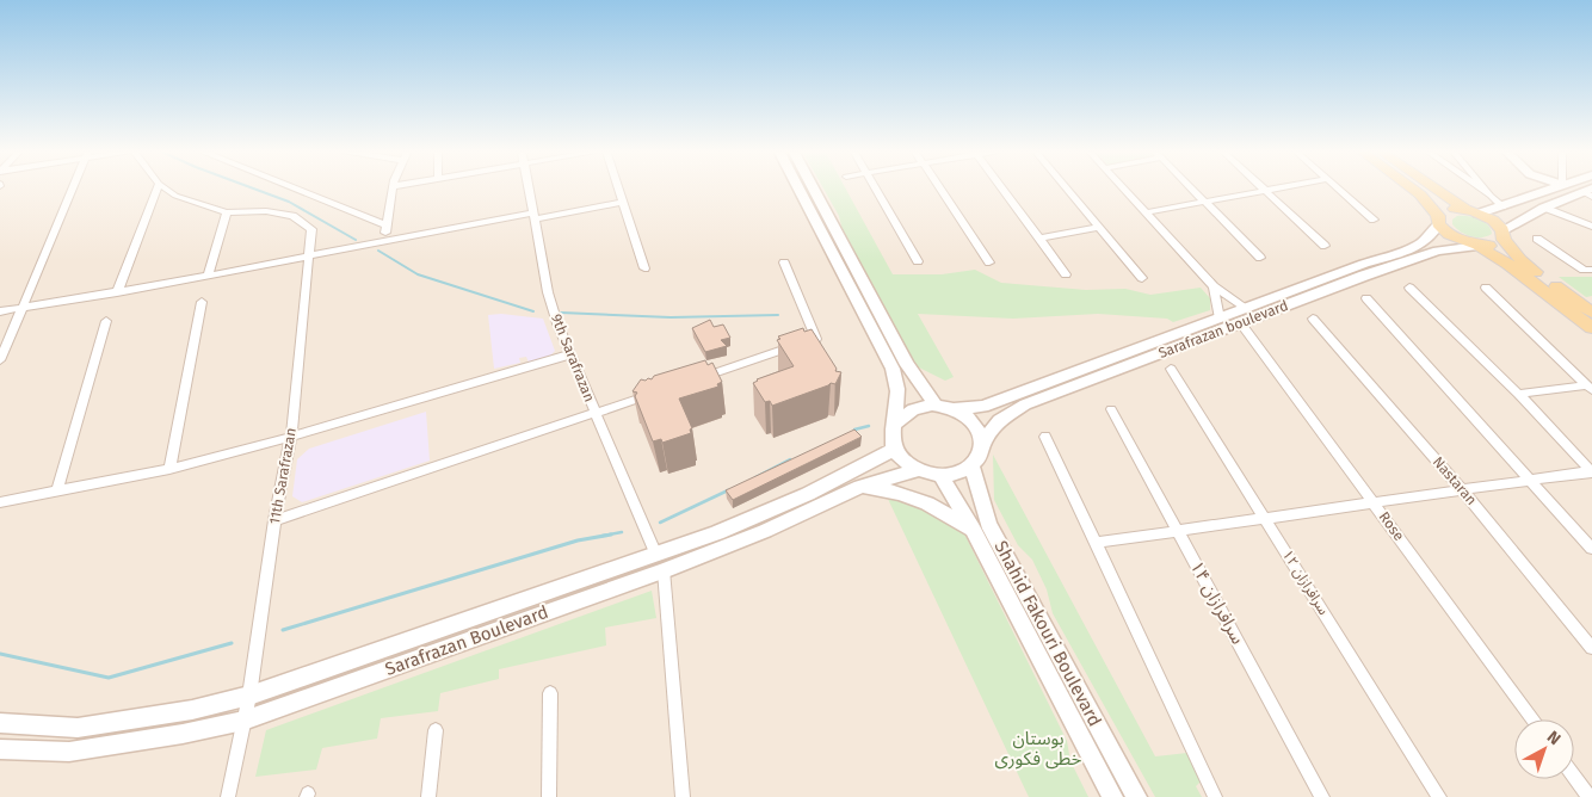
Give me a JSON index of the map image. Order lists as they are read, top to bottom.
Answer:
{
  "streets": {
    "main road": ["Sarafrazan boulevard", "Shahid Fakouri Boulevard", "Sarafrazan Boulevard"],
    "street": [
      "9th Sarafrazan",
      "11th Sarafrazan",
      "Nastaran",
      "Rose",
      "سرافرازان ۱۲",
      "سرافرازان ۱۴"
    ]
  },
  "crossings": [
    ["Sarafrazan boulevard", "Rose"],
    ["Sarafrazan boulevard", "Shahid Fakouri Boulevard"],
    ["Sarafrazan boulevard", "Sarafrazan Boulevard"],
    ["9th Sarafrazan", "Sarafrazan Boulevard"],
    ["11th Sarafrazan", "Sarafrazan Boulevard"],
    ["Shahid Fakouri Boulevard", "Sarafrazan Boulevard"]
  ],
  "parks": ["بوستان خطی فکوری"],
  "north": "top right"
}
